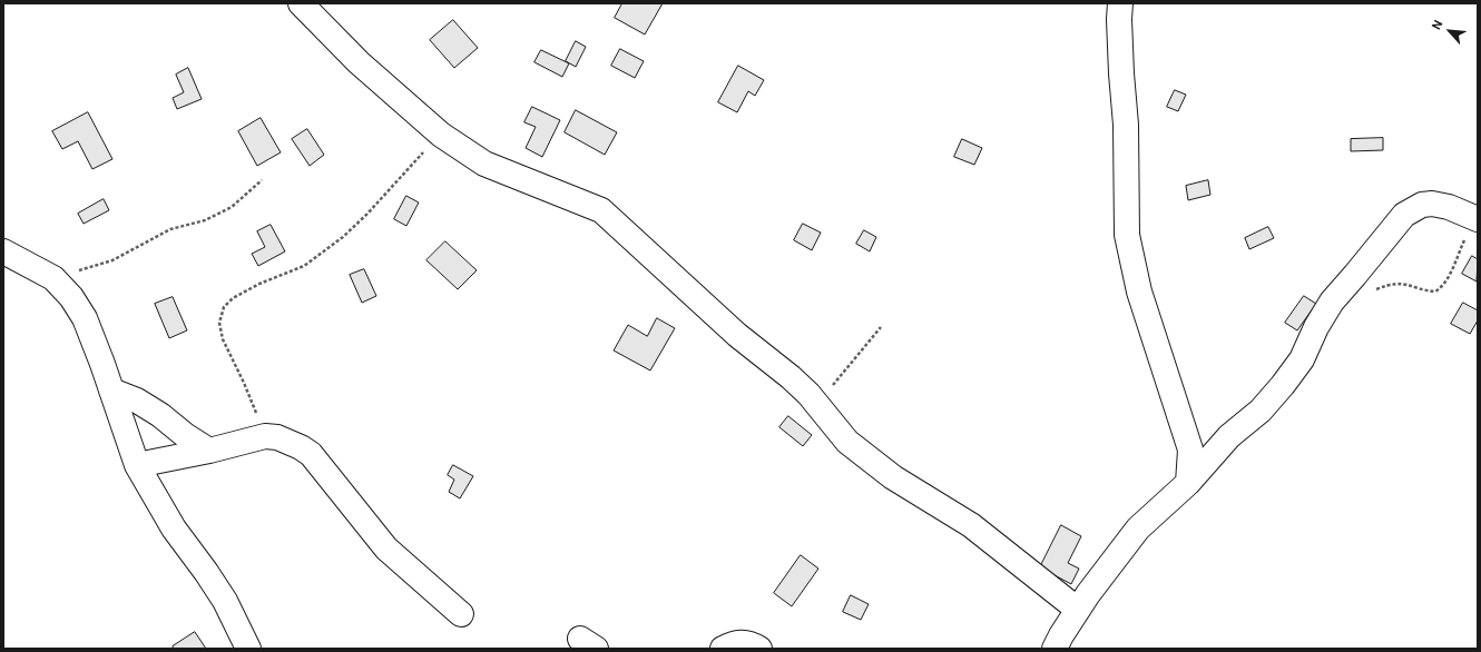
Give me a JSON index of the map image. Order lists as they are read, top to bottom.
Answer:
{
  "north": "top left"
}
